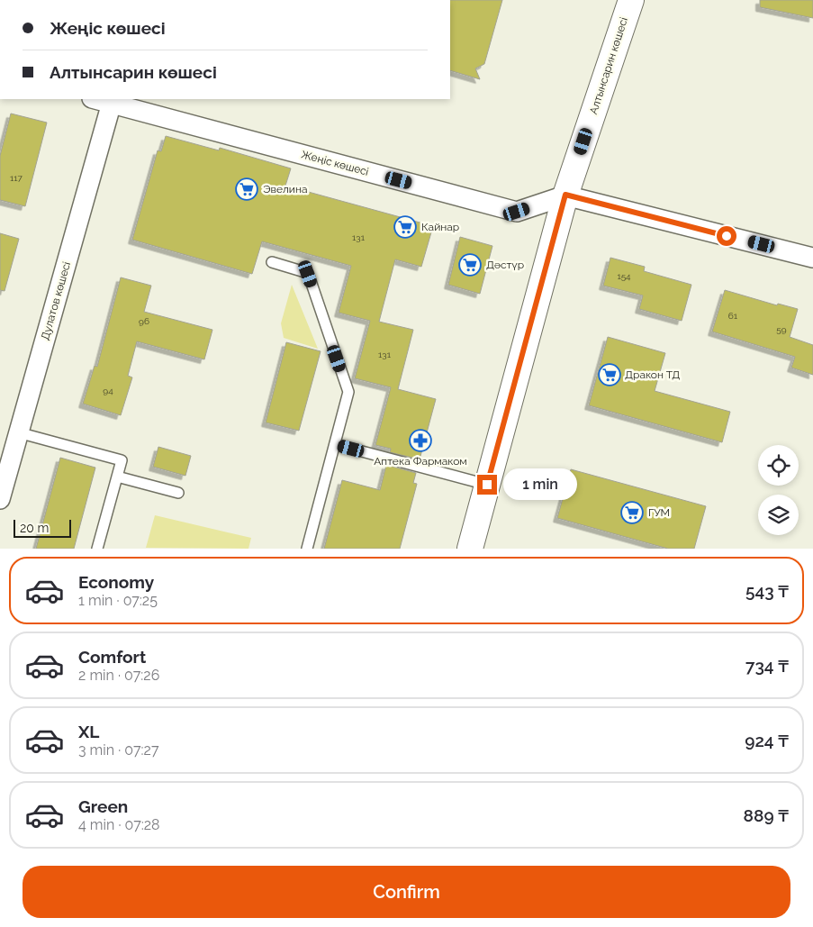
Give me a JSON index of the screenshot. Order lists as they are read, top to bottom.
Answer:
{
  "streets": {
    "street": ["Алтынсарин көшесі", "Жеңіс көшесі", "Дулатов көшесі"]
  },
  "crossings": [
    ["Алтынсарин көшесі", "Жеңіс көшесі"],
    ["Жеңіс көшесі", "Дулатов көшесі"]
  ],
  "places": {
    "supermarket": [
      "Эвелина",
      "Кайнар",
      "Дәстүр",
      "Дракон ТД",
      "ГУМ"
    ],
    "pharmacy": ["Аптека Фармаком"]
  },
  "house_numbers": [
    "117",
    "131",
    "154",
    "61",
    "96",
    "59",
    "131",
    "94"
  ],
  "scale_bar": "20 m",
  "page": {
    "banner": ["Жеңіс көшесі", "Алтынсарин көшесі"],
    "bubble": "1 min",
    "scale": "20 m",
    "list": [
      {
        "name": "Economy",
        "note": "1 min · 07:25",
        "value": "543 ₸"
      },
      {
        "name": "Comfort",
        "note": "2 min · 07:26",
        "value": "734 ₸"
      },
      {
        "name": "XL",
        "note": "3 min · 07:27",
        "value": "924 ₸"
      },
      {
        "name": "Green",
        "note": "4 min · 07:28",
        "value": "889 ₸"
      }
    ],
    "buttons": "Confirm"
  }
}
